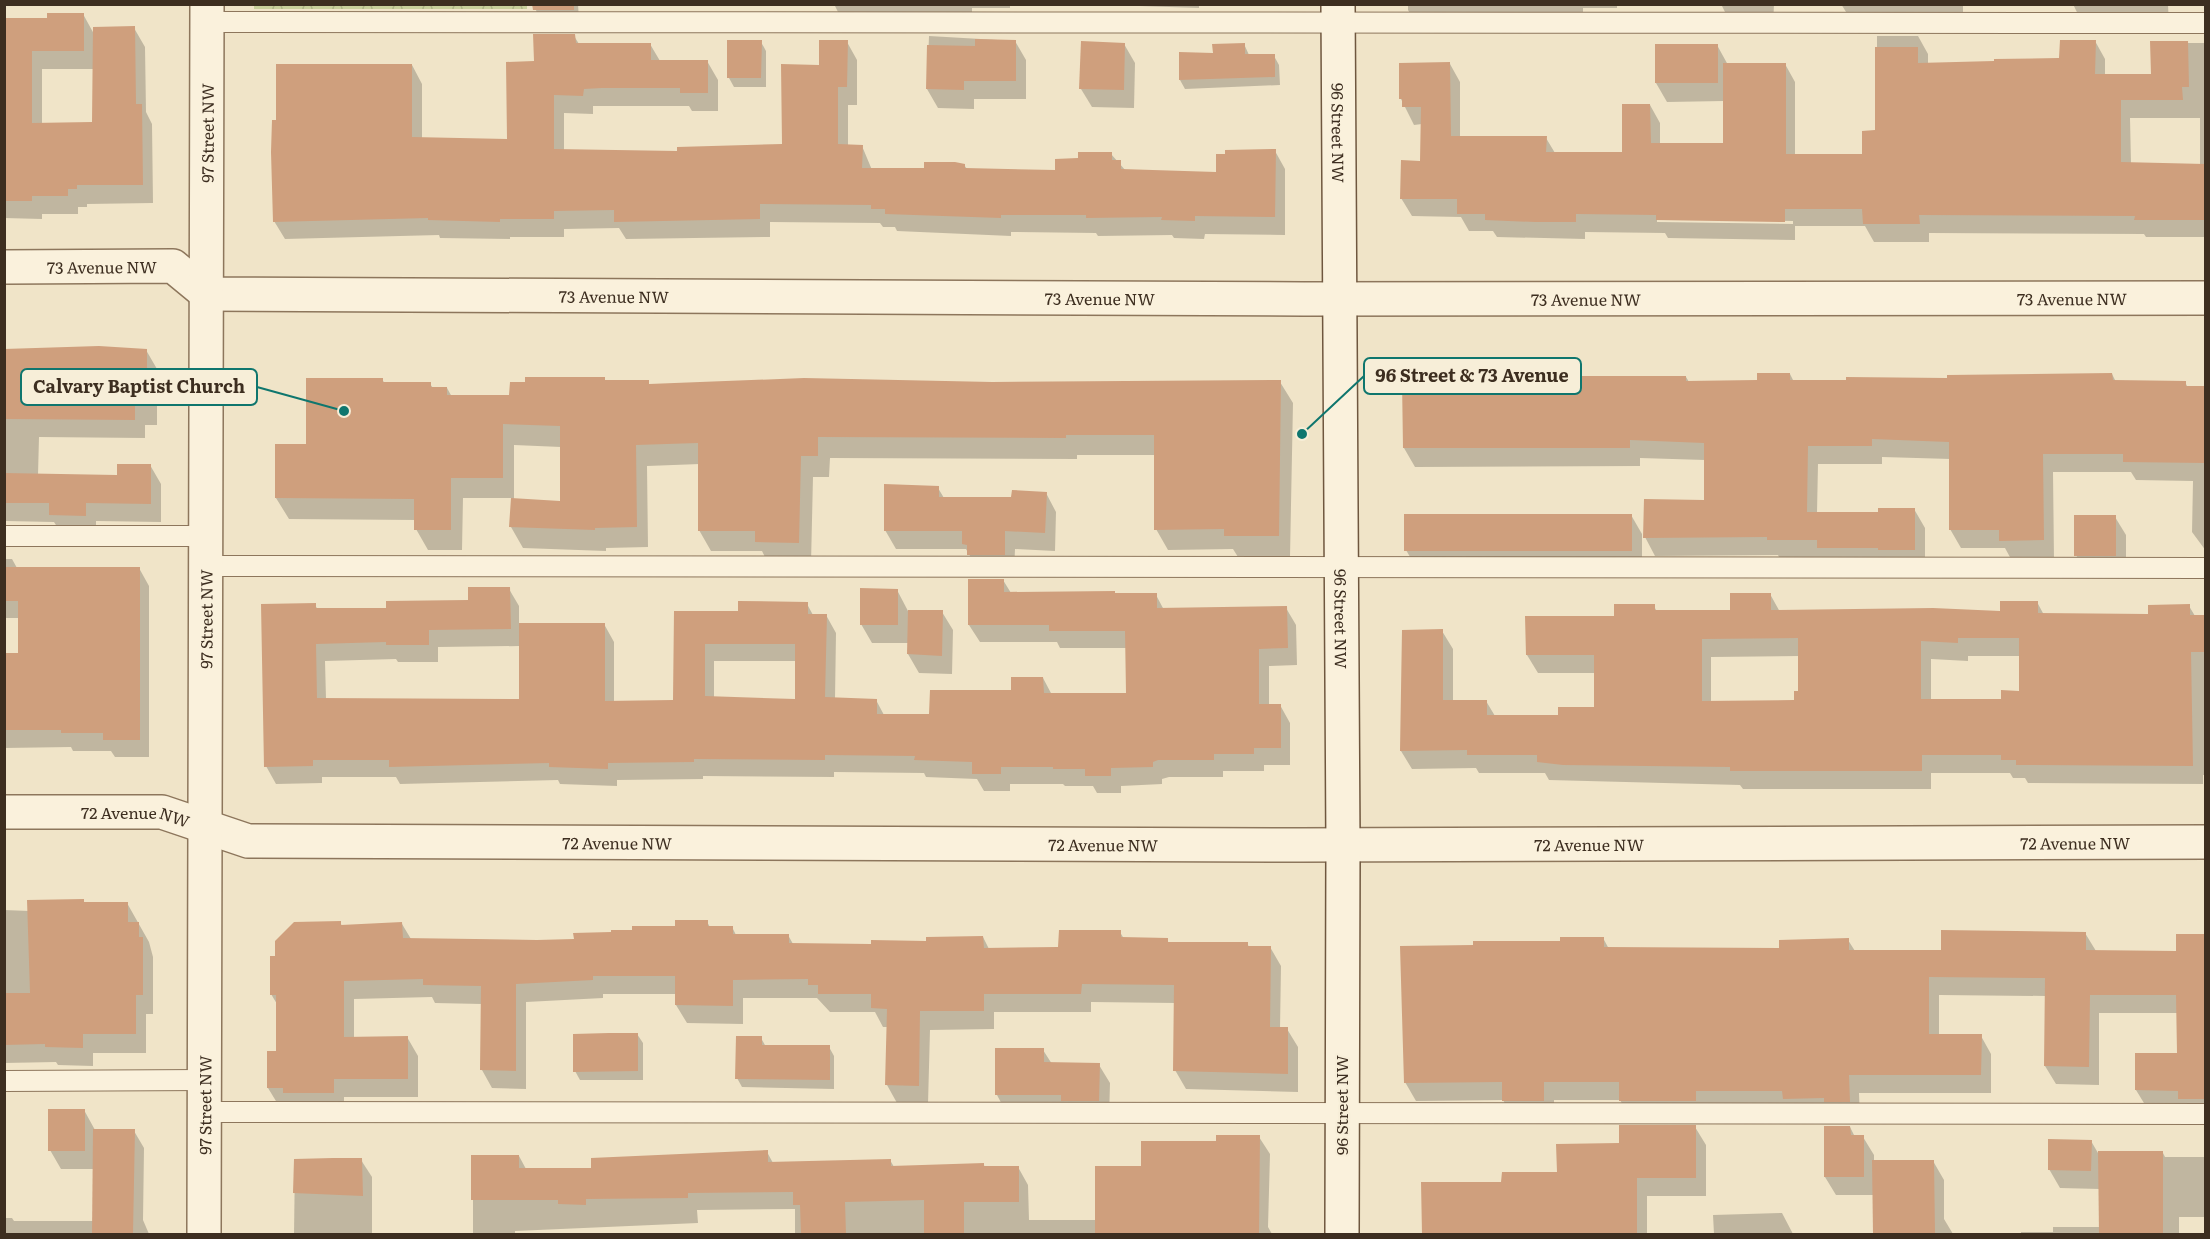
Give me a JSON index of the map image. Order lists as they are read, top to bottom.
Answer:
{
  "streets": {
    "street": [
      "97 Street NW",
      "96 Street NW",
      "73 Avenue NW",
      "72 Avenue NW"
    ]
  },
  "crossings": [
    ["97 Street NW", "73 Avenue NW"],
    ["97 Street NW", "72 Avenue NW"],
    ["96 Street NW", "73 Avenue NW"],
    ["96 Street NW", "72 Avenue NW"]
  ],
  "places": ["Calvary Baptist Church", "96 Street & 73 Avenue"]
}
